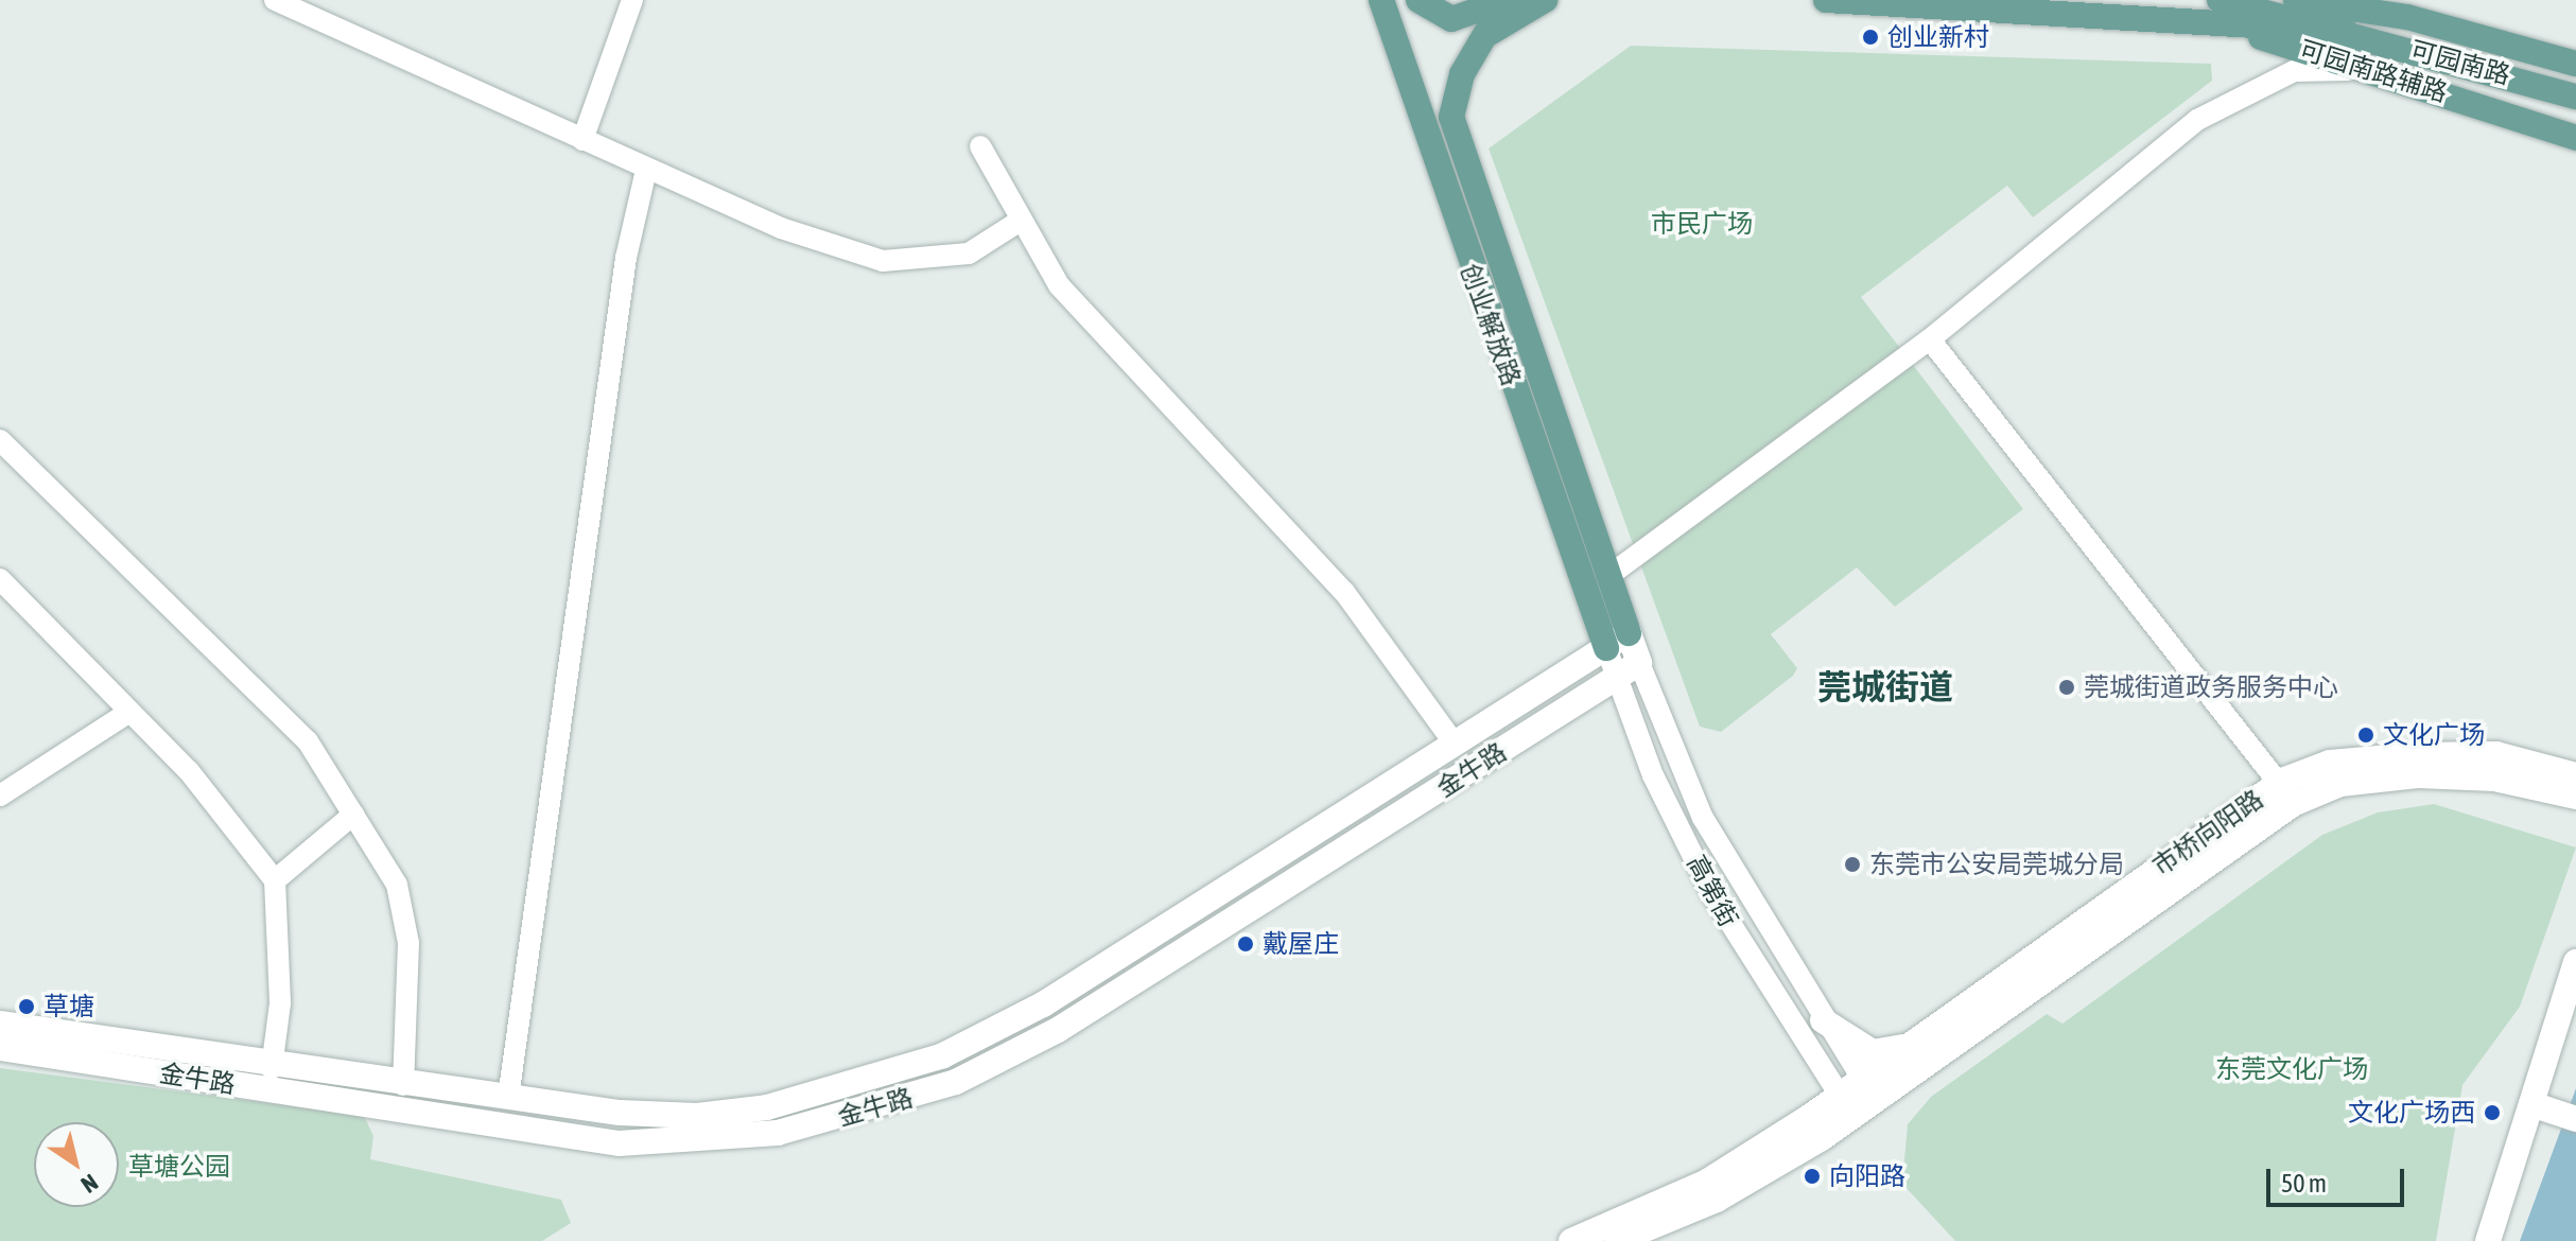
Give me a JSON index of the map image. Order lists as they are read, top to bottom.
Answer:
{
  "streets": {
    "main road": [
      "可园南路",
      "可园南路辅路",
      "创业解放路",
      "金牛路",
      "市桥向阳路",
      "高第街"
    ]
  },
  "crossings": [
    ["创业解放路", "高第街"],
    ["金牛路", "高第街"]
  ],
  "districts": ["莞城街道"],
  "parks": ["市民广场", "东莞文化广场", "草塘公园"],
  "places": [
    "创业新村",
    "莞城街道政务服务中心",
    "文化广场",
    "东莞市公安局莞城分局",
    "戴屋庄",
    "草塘",
    "文化广场西",
    "向阳路"
  ],
  "scale_bar": "50 m",
  "north": "bottom right"
}
